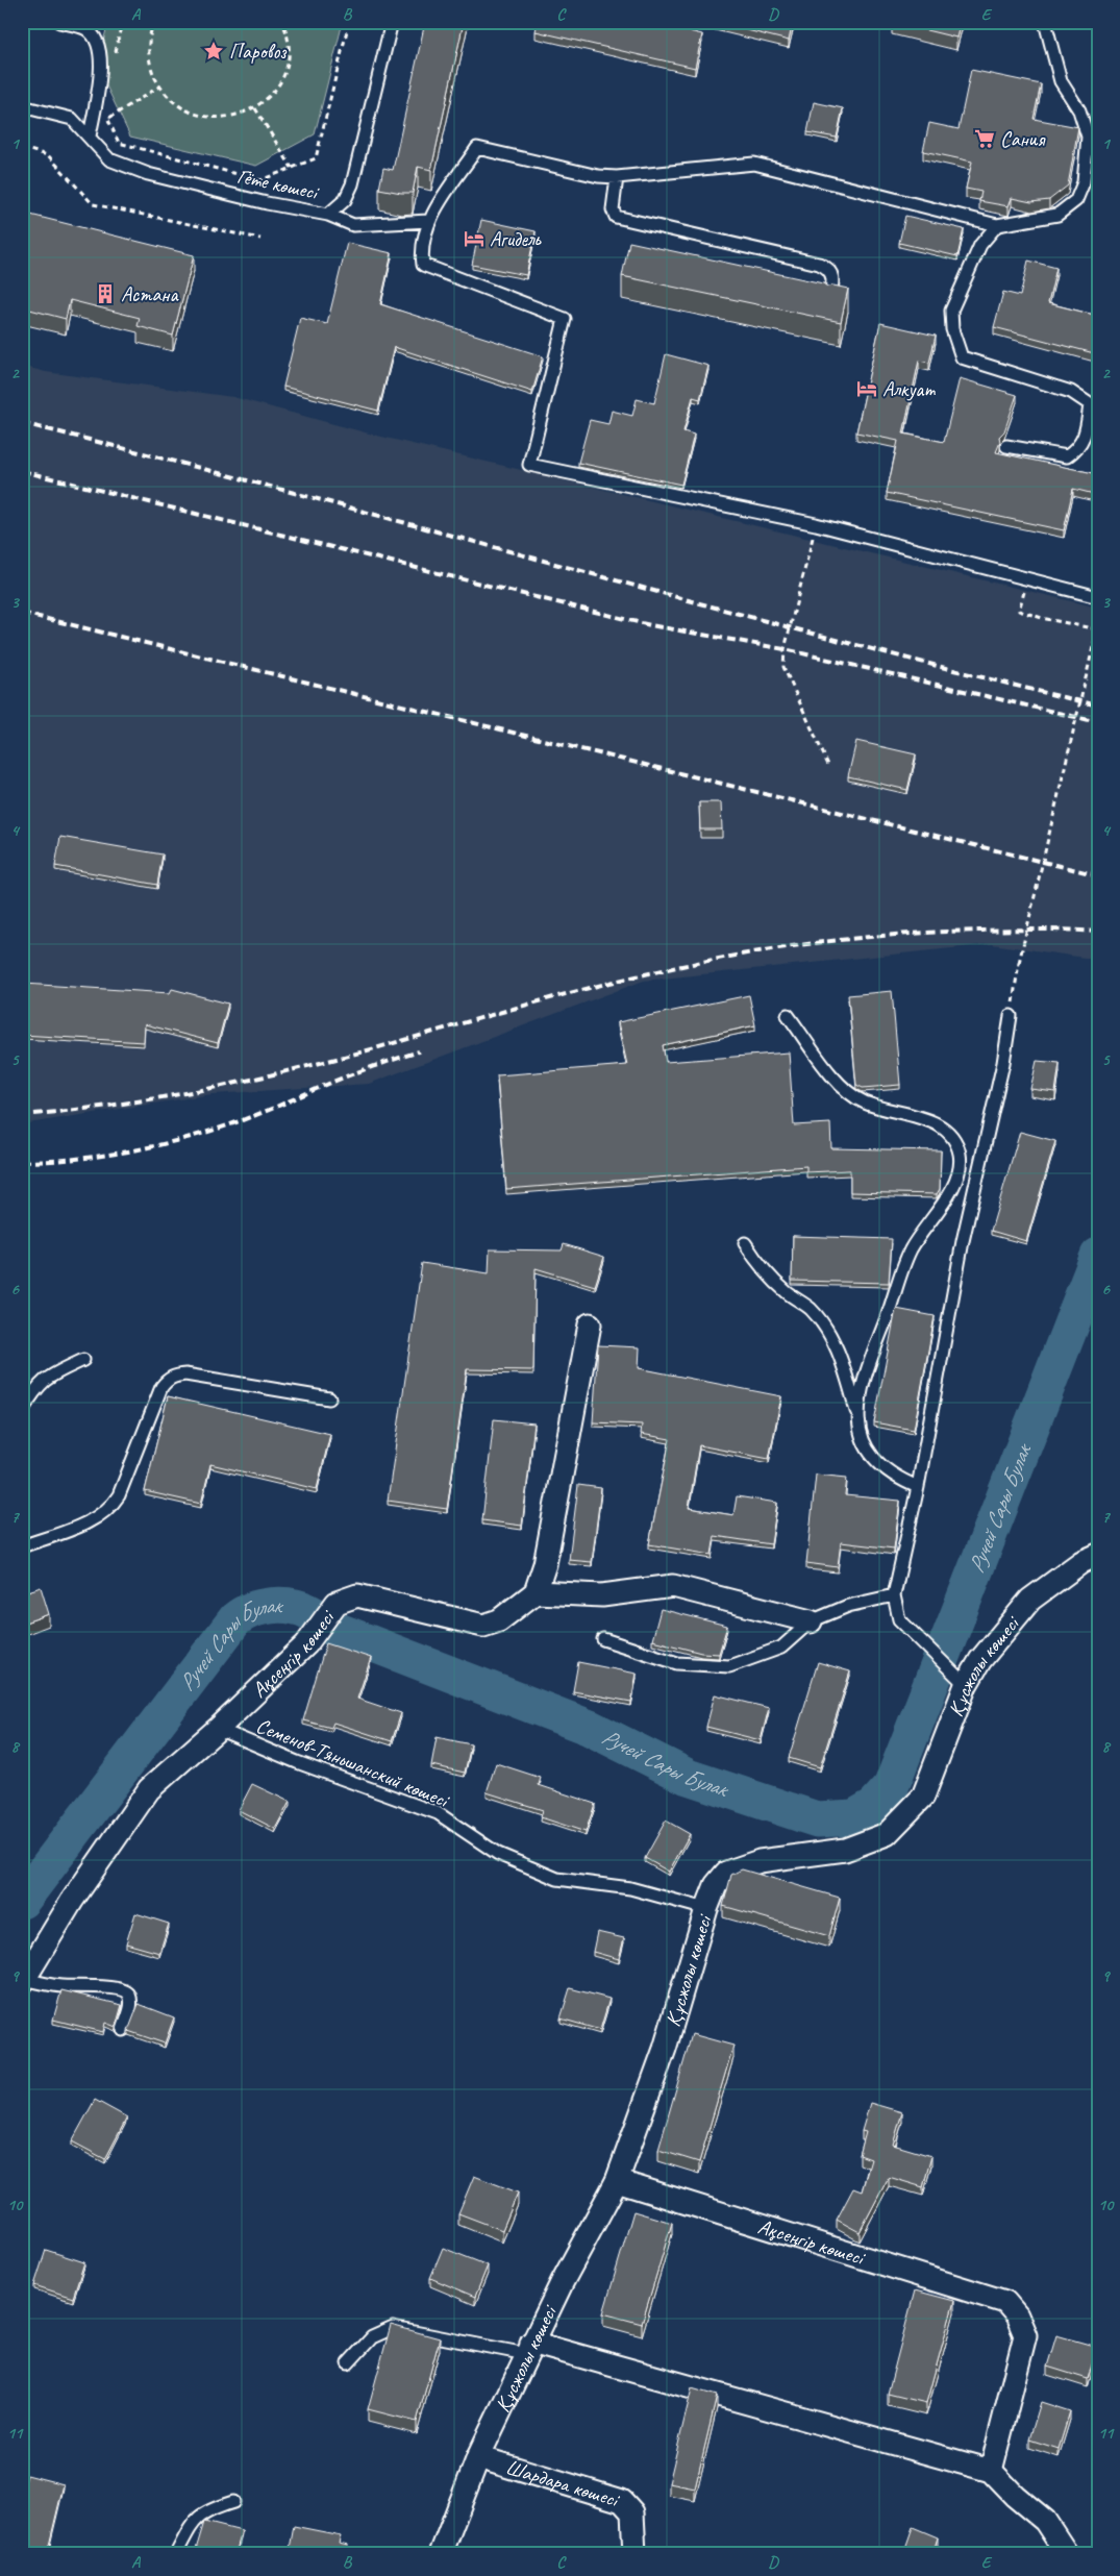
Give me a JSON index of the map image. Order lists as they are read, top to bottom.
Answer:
{
  "streets": {
    "street": ["Ақсеңгір көшесі", "Құсжолы көшесі", "Шардара көшесі"],
    "lane": ["Гёте көшесі", "Семенов-Тяньшанский көшесі"]
  },
  "crossings": [
    ["Ақсеңгір көшесі", "Құсжолы көшесі"],
    ["Ақсеңгір көшесі", "Семенов-Тяньшанский көшесі"],
    ["Құсжолы көшесі", "Семенов-Тяньшанский көшесі"],
    ["Құсжолы көшесі", "Шардара көшесі"]
  ],
  "water": ["Ручей Сары Булак"],
  "places": {
    "place": ["Паровоз"],
    "supermarket": ["Сания"],
    "hotel": ["Агидель", "Алкуат"],
    "building": ["Астана"]
  },
  "grid": {
    "columns": [
      "A",
      "B",
      "C",
      "D",
      "E"
    ],
    "rows": [
      "1",
      "2",
      "3",
      "4",
      "5",
      "6",
      "7",
      "8",
      "9",
      "10",
      "11"
    ]
  }
}
